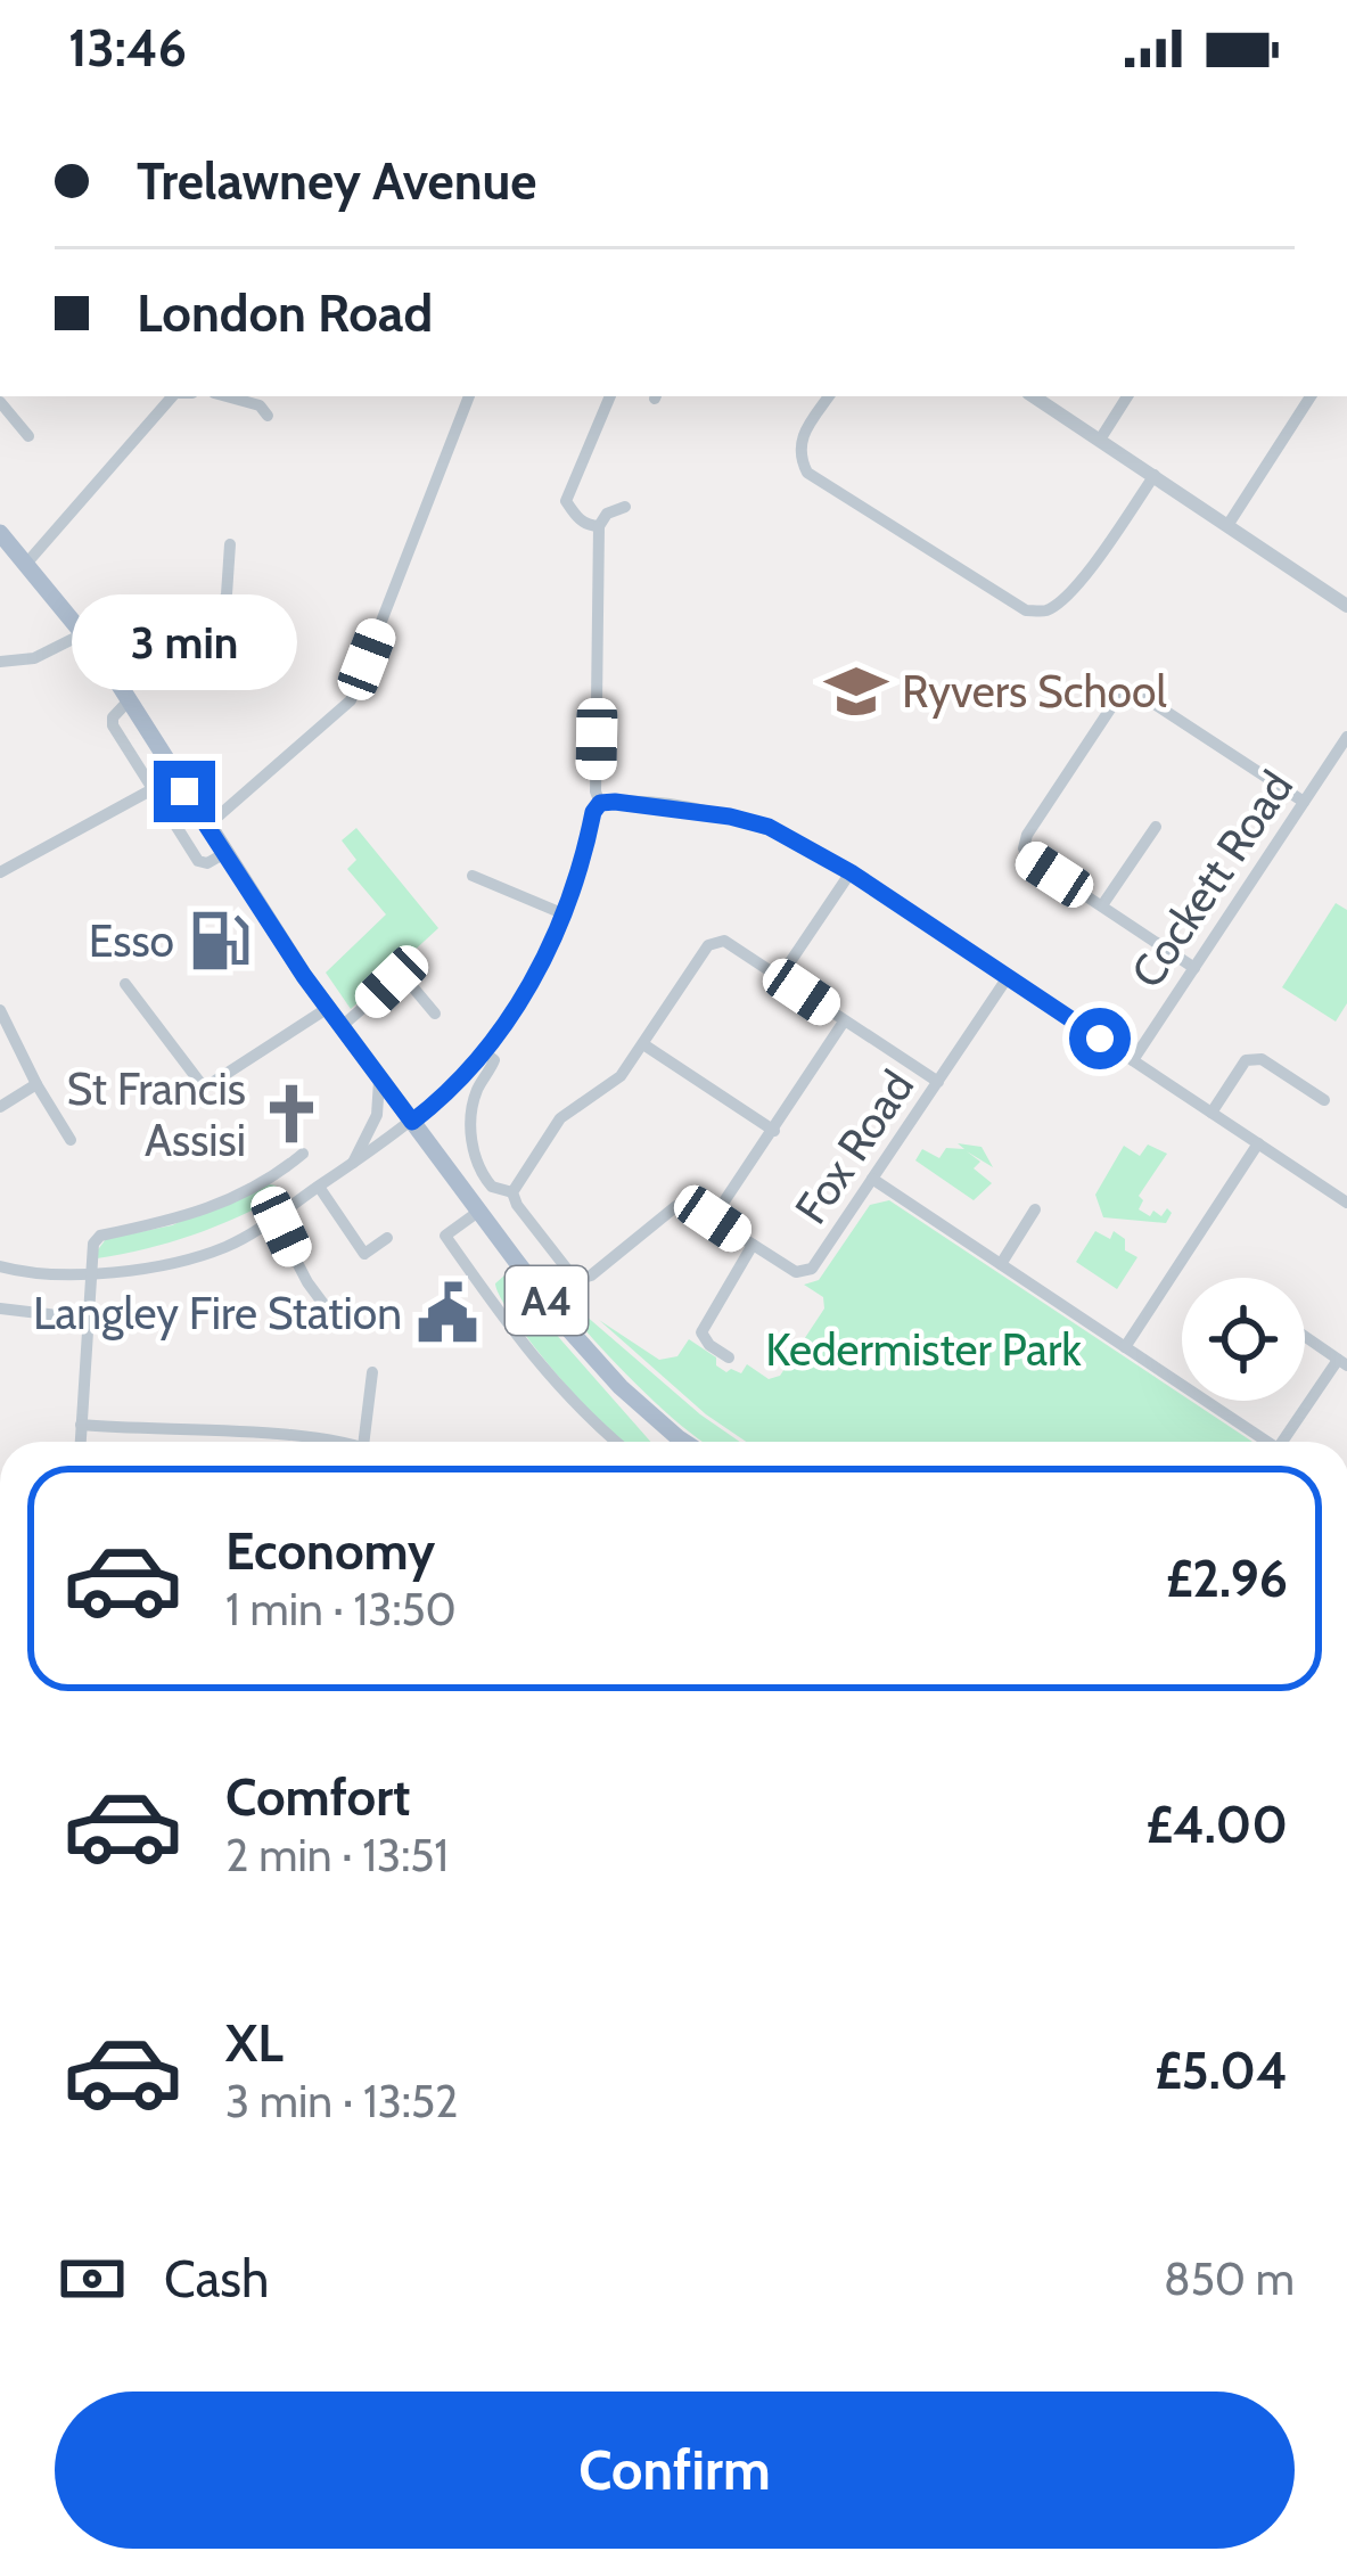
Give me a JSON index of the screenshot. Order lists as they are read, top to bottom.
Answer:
{
  "streets": {
    "main road": ["A4"],
    "street": ["Cockett Road", "Fox Road"]
  },
  "parks": ["Kedermister Park"],
  "places": {
    "school or university": ["Ryvers School"],
    "fuel station": ["Esso"],
    "church": ["St Francis Assisi"],
    "public building": ["Langley Fire Station"]
  },
  "page": {
    "status": "13:46",
    "banner": ["Trelawney Avenue", "London Road"],
    "bubble": "3 min",
    "list": [
      {
        "name": "Economy",
        "note": "1 min · 13:50",
        "value": "£2.96"
      },
      {
        "name": "Comfort",
        "note": "2 min · 13:51",
        "value": "£4.00"
      },
      {
        "name": "XL",
        "note": "3 min · 13:52",
        "value": "£5.04"
      }
    ],
    "pay": ["Cash", "850 m"],
    "buttons": "Confirm"
  }
}
